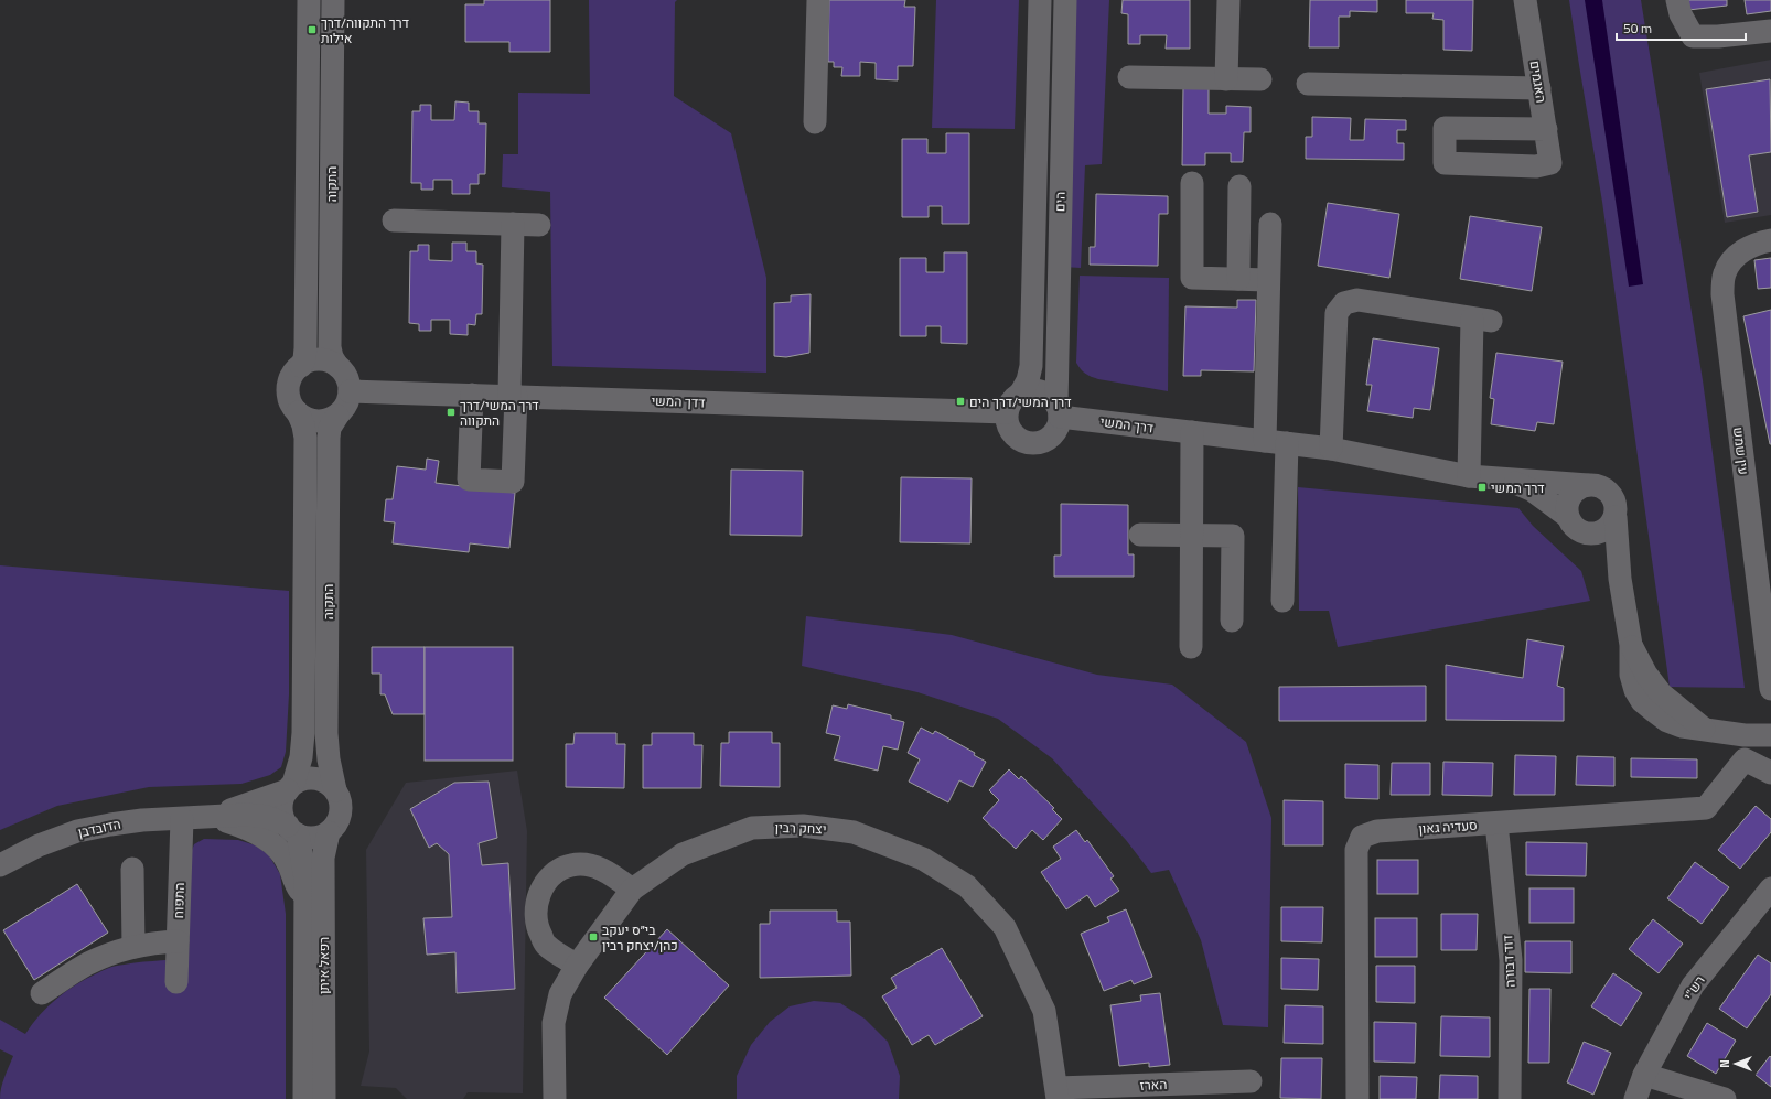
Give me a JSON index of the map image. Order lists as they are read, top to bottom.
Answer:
{
  "streets": {
    "street": [
      "האגמים",
      "התקוה",
      "הים",
      "דדך המשי",
      "דרך המשי",
      "עין שמש",
      "סעדיה גאון",
      "הדובדבן",
      "יצחק רבין",
      "התפוח",
      "דוד דבורה",
      "רפאל איתן",
      "רש\"י",
      "הארז"
    ]
  },
  "crossings": [
    ["התקוה", "דדך המשי"],
    ["התקוה", "הדובדבן"],
    ["התקוה", "רפאל איתן"],
    ["הים", "דדך המשי"],
    ["הים", "דרך המשי"],
    ["דדך המשי", "דרך המשי"],
    ["סעדיה גאון", "דוד דבורה"],
    ["הדובדבן", "התפוח"],
    ["הדובדבן", "רפאל איתן"],
    ["יצחק רבין", "הארז"]
  ],
  "places": {
    "transit": [
      "דרך התקווה/דרך אילות",
      "דרך המשי/דרך הים",
      "דרך המשי/דרך התקווה",
      "דרך המשי",
      "בי״ס יעקב כהן/יצחק רבין"
    ]
  },
  "scale_bar": "50 m",
  "north": "left"
}
